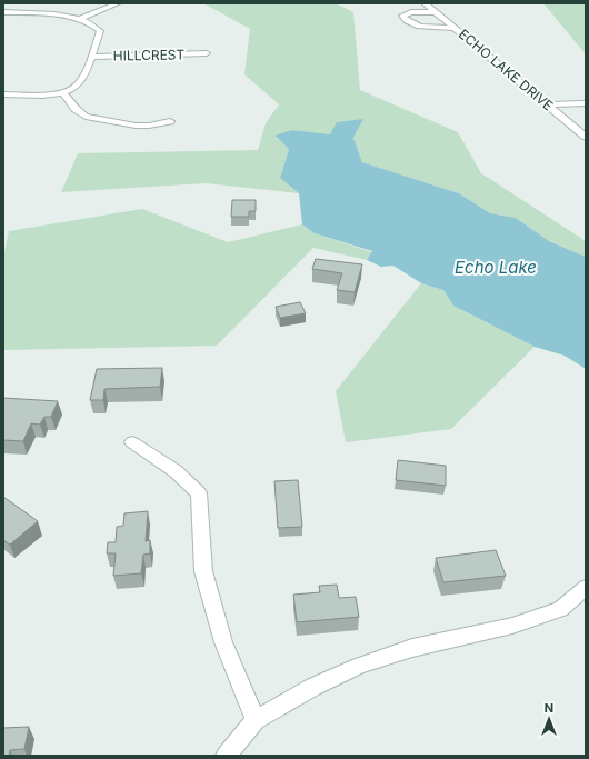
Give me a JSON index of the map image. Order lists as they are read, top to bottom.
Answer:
{
  "streets": {
    "street": ["HILLCREST", "ECHO LAKE DRIVE"]
  },
  "water": ["Echo Lake"],
  "north": "top"
}
